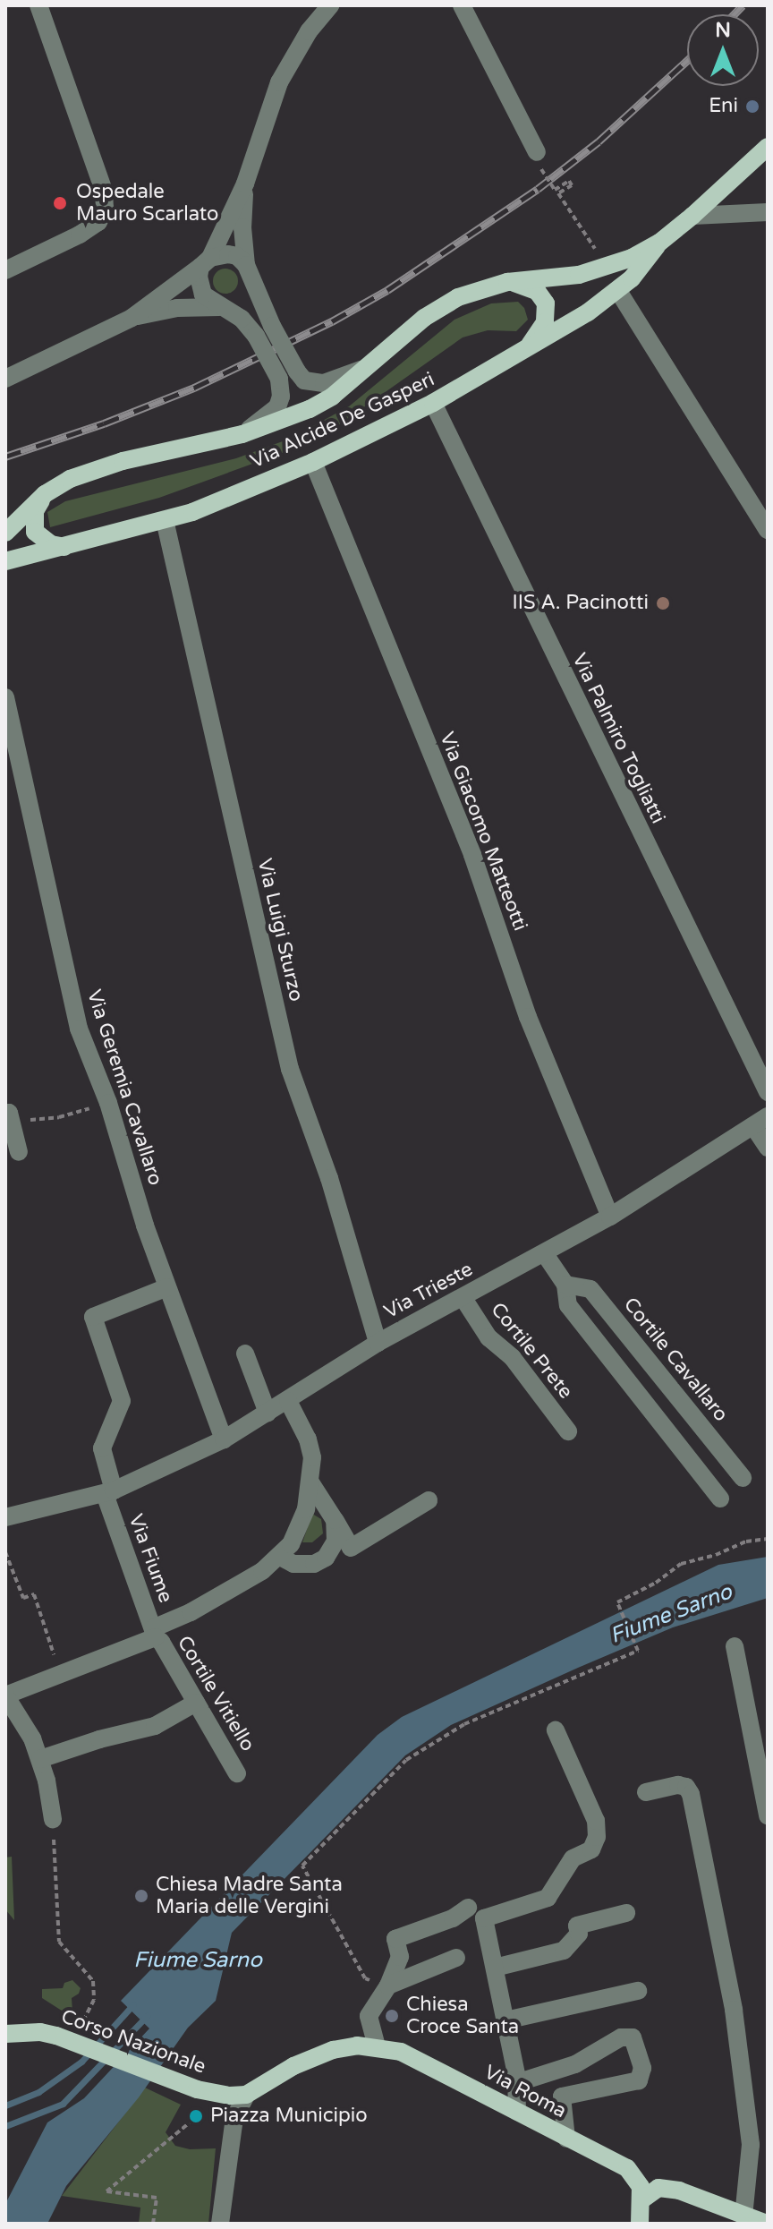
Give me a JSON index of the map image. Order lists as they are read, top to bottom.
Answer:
{
  "streets": {
    "main road": ["Via Alcide De Gasperi", "Corso Nazionale", "Via Roma"],
    "street": [
      "Via Palmiro Togliatti",
      "Via Giacomo Matteotti",
      "Via Luigi Sturzo",
      "Via Geremia Cavallaro",
      "Via Trieste",
      "Cortile Prete",
      "Cortile Cavallaro",
      "Via Fiume",
      "Cortile Vitiello"
    ]
  },
  "crossings": [
    ["Via Alcide De Gasperi", "Via Palmiro Togliatti"],
    ["Via Alcide De Gasperi", "Via Giacomo Matteotti"],
    ["Via Alcide De Gasperi", "Via Luigi Sturzo"],
    ["Via Giacomo Matteotti", "Via Trieste"],
    ["Via Luigi Sturzo", "Via Trieste"],
    ["Via Geremia Cavallaro", "Via Trieste"],
    ["Via Geremia Cavallaro", "Via Fiume"],
    ["Via Trieste", "Cortile Prete"],
    ["Via Trieste", "Via Fiume"],
    ["Via Fiume", "Cortile Vitiello"],
    ["Corso Nazionale", "Via Roma"]
  ],
  "water": ["Fiume Sarno"],
  "places": [
    "Eni",
    "Ospedale Mauro Scarlato",
    "IIS A. Pacinotti",
    "Chiesa Madre Santa Maria delle Vergini",
    "Chiesa Croce Santa",
    "Piazza Municipio"
  ],
  "north": "top"
}
